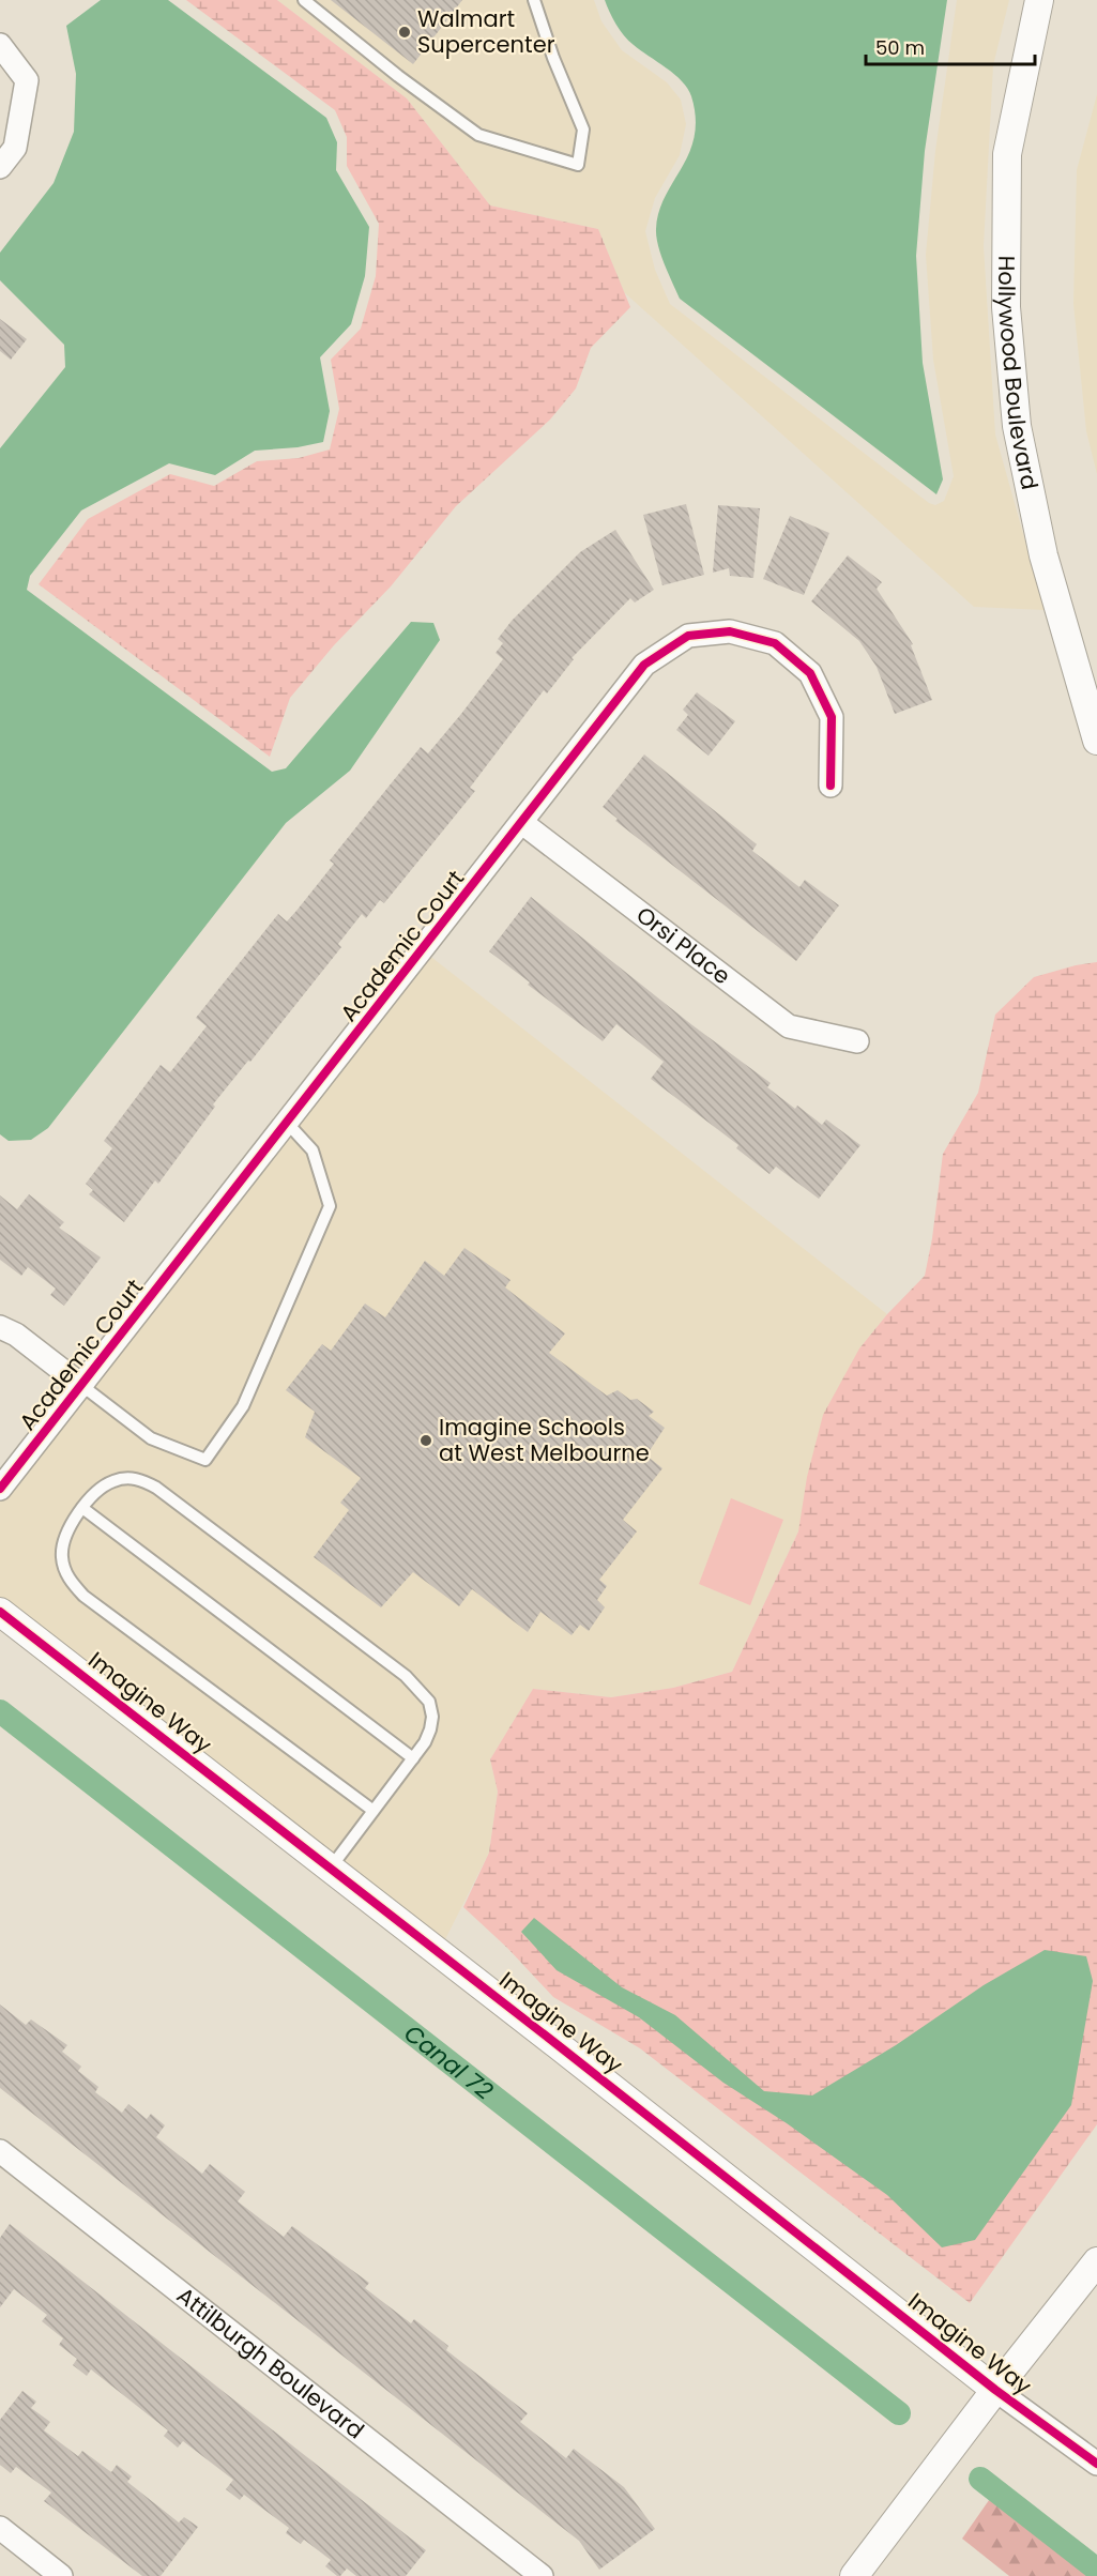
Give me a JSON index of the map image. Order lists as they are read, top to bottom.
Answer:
{
  "streets": {
    "street": [
      "Hollywood Boulevard",
      "Orsi Place",
      "Academic Court",
      "Imagine Way",
      "Attilburgh Boulevard"
    ]
  },
  "crossings": [
    ["Orsi Place", "Academic Court"]
  ],
  "water": ["Canal 72"],
  "places": ["Walmart Supercenter", "Imagine Schools at West Melbourne"],
  "scale_bar": "50 m"
}
